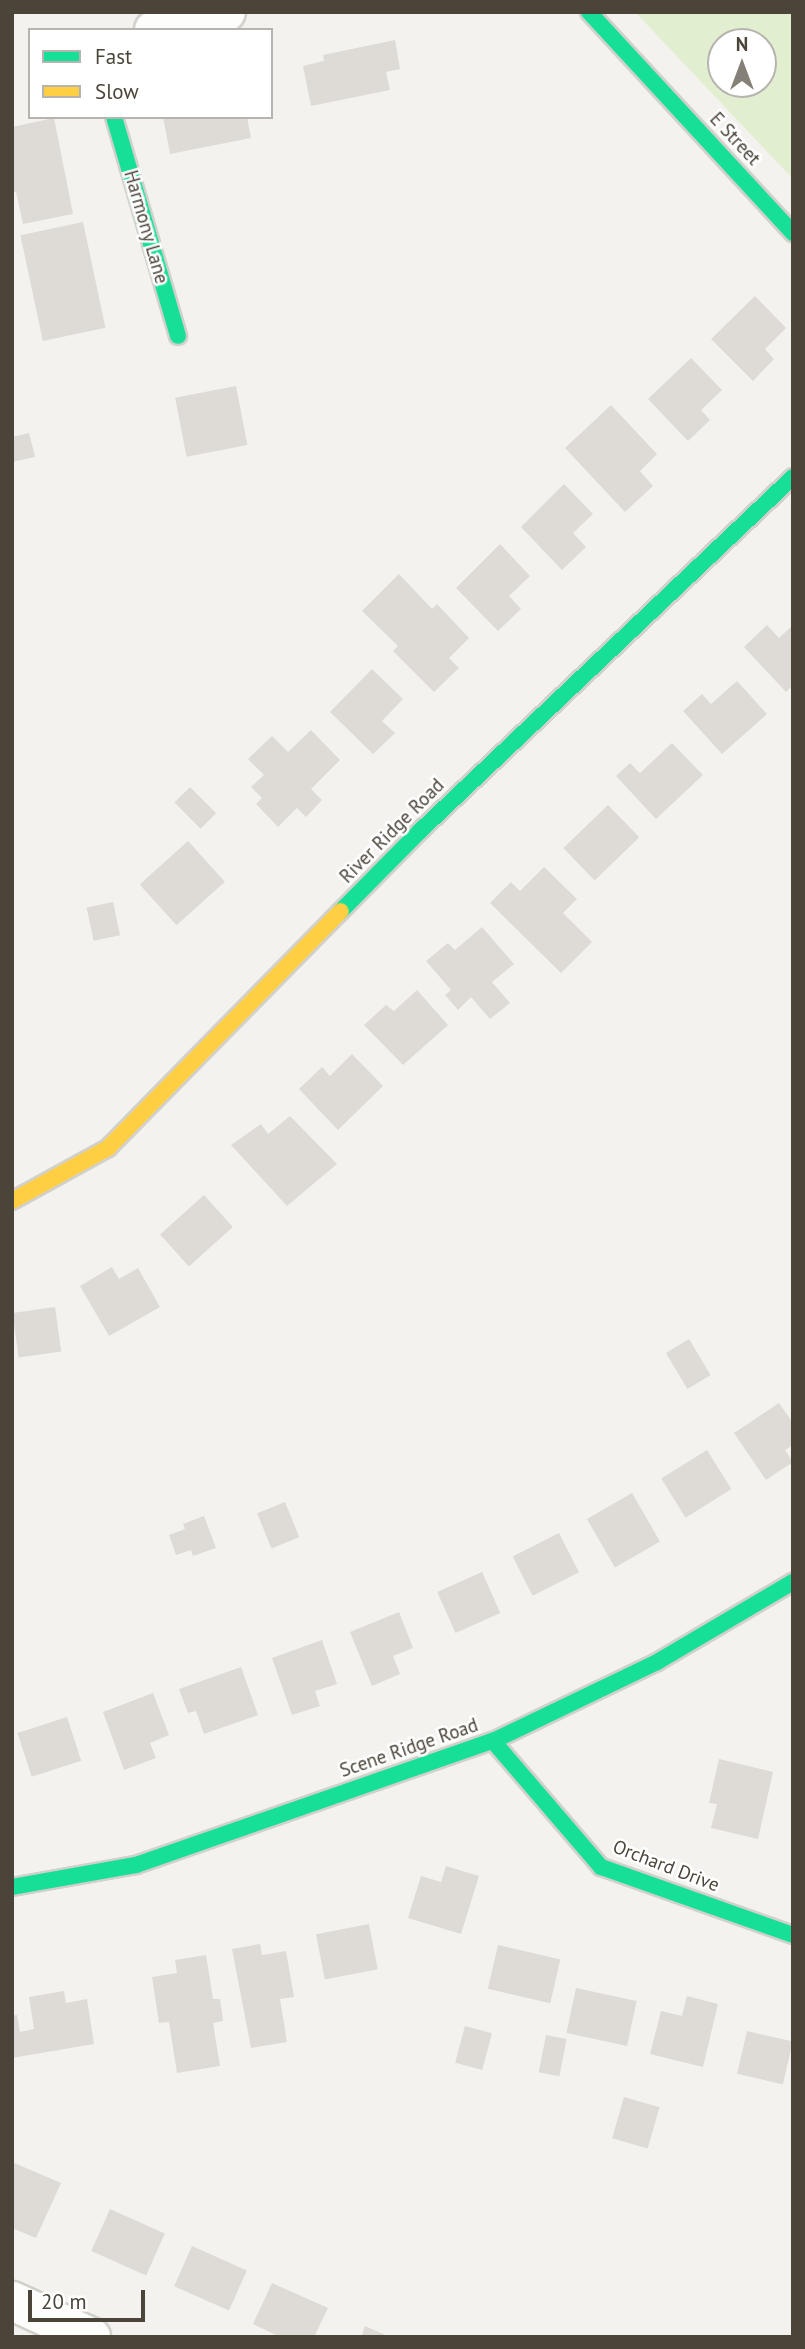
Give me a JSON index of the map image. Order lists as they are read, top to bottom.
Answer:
{
  "streets": {
    "street": [
      "E Street",
      "Harmony Lane",
      "River Ridge Road",
      "Scene Ridge Road",
      "Orchard Drive"
    ]
  },
  "crossings": [
    ["Scene Ridge Road", "Orchard Drive"]
  ],
  "legend": ["Fast", "Slow"],
  "scale_bar": "20 m",
  "north": "top"
}
